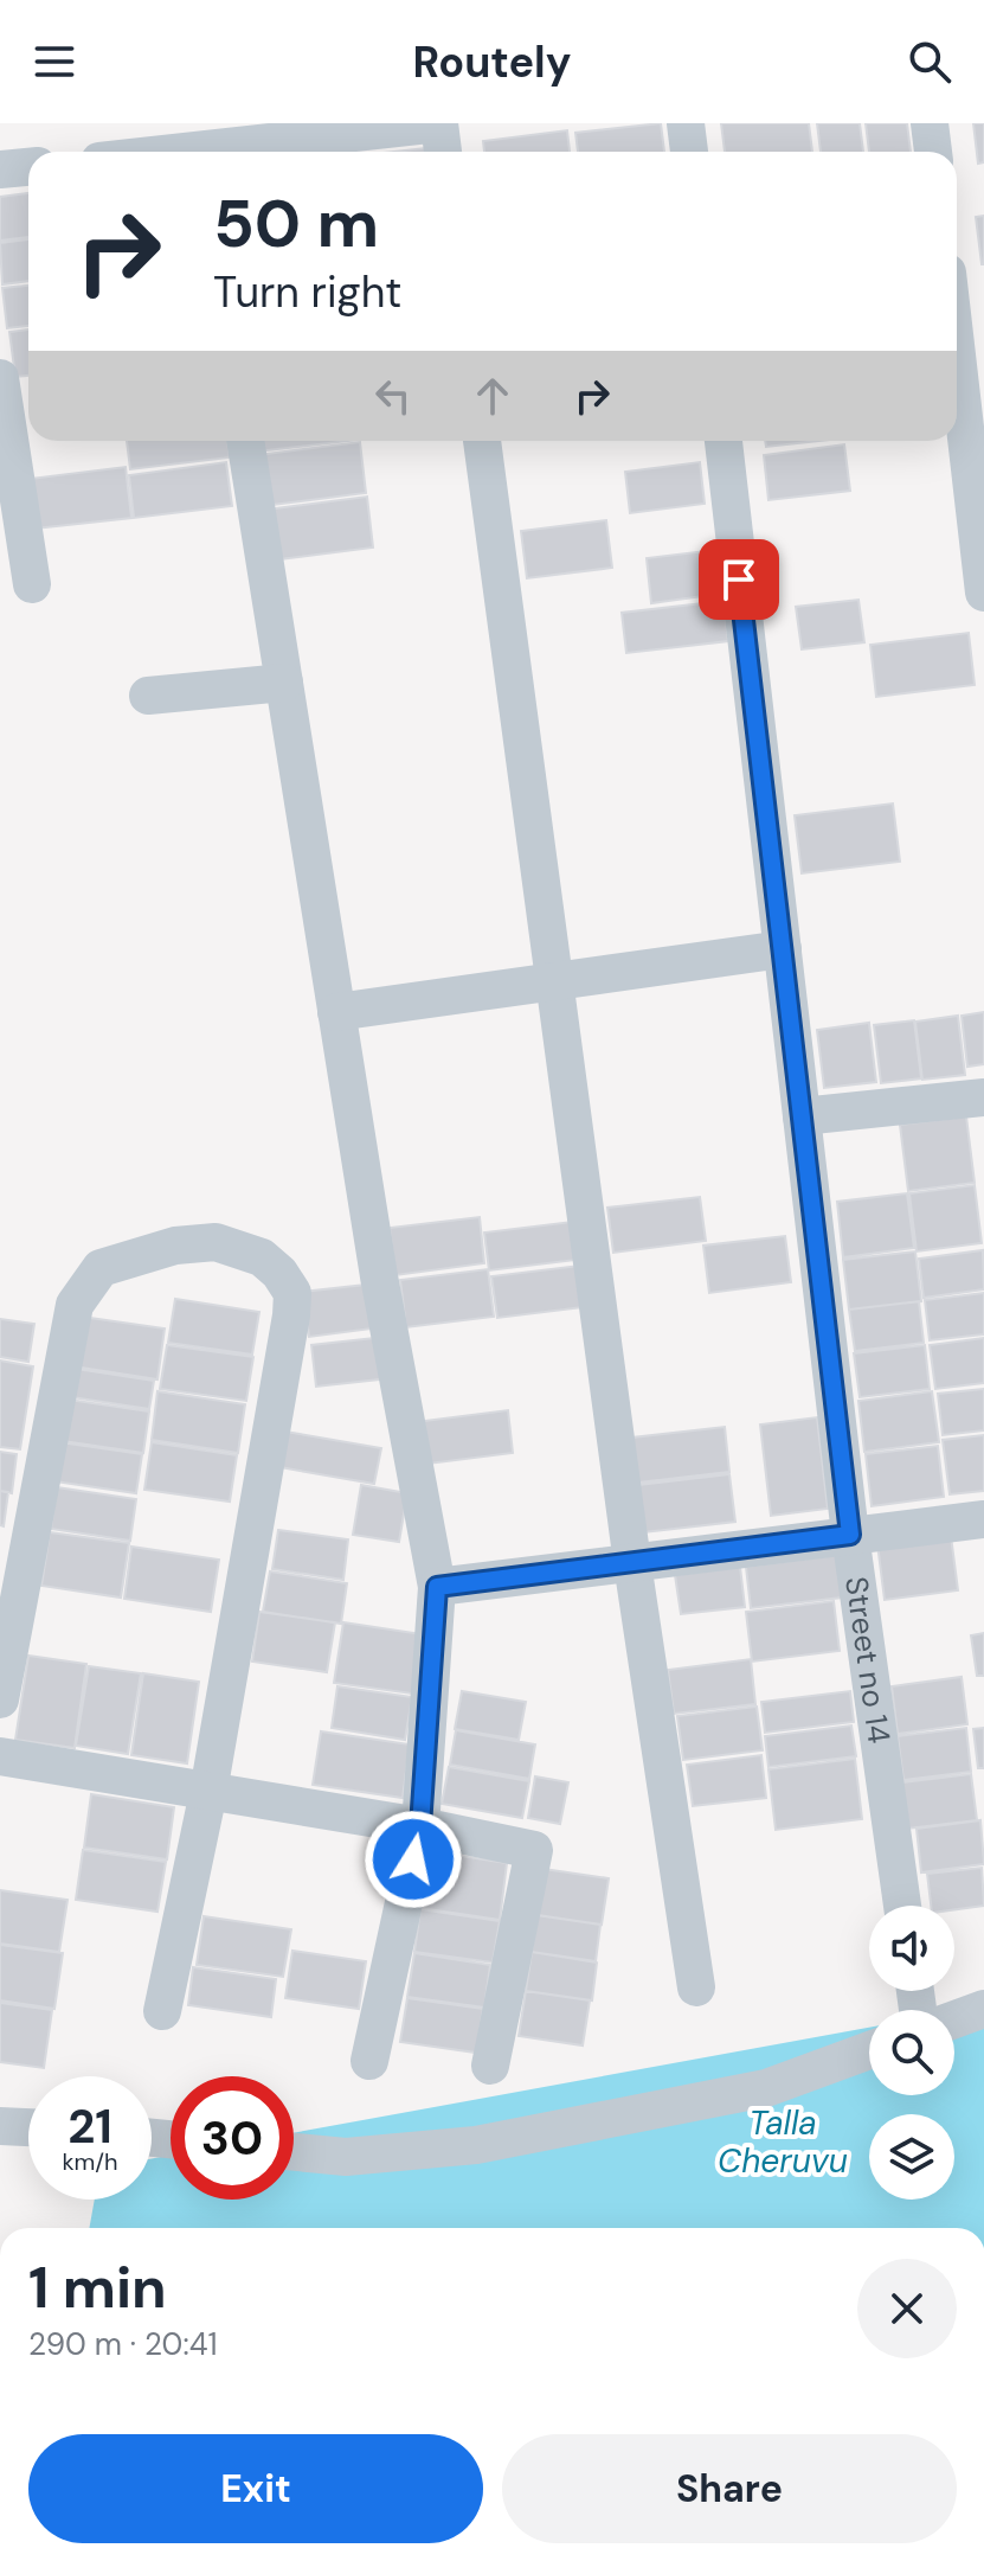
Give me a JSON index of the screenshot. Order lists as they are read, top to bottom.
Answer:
{
  "streets": {
    "street": ["Street no 14"]
  },
  "water": ["Talla Cheruvu"],
  "page": {
    "header": "Routely",
    "turn": ["50 m", "Turn right"],
    "speed": "21 km/h",
    "limit": "30",
    "heading": ["1 min", "290 m · 20:41"],
    "buttons": ["Exit", "Share"]
  }
}
